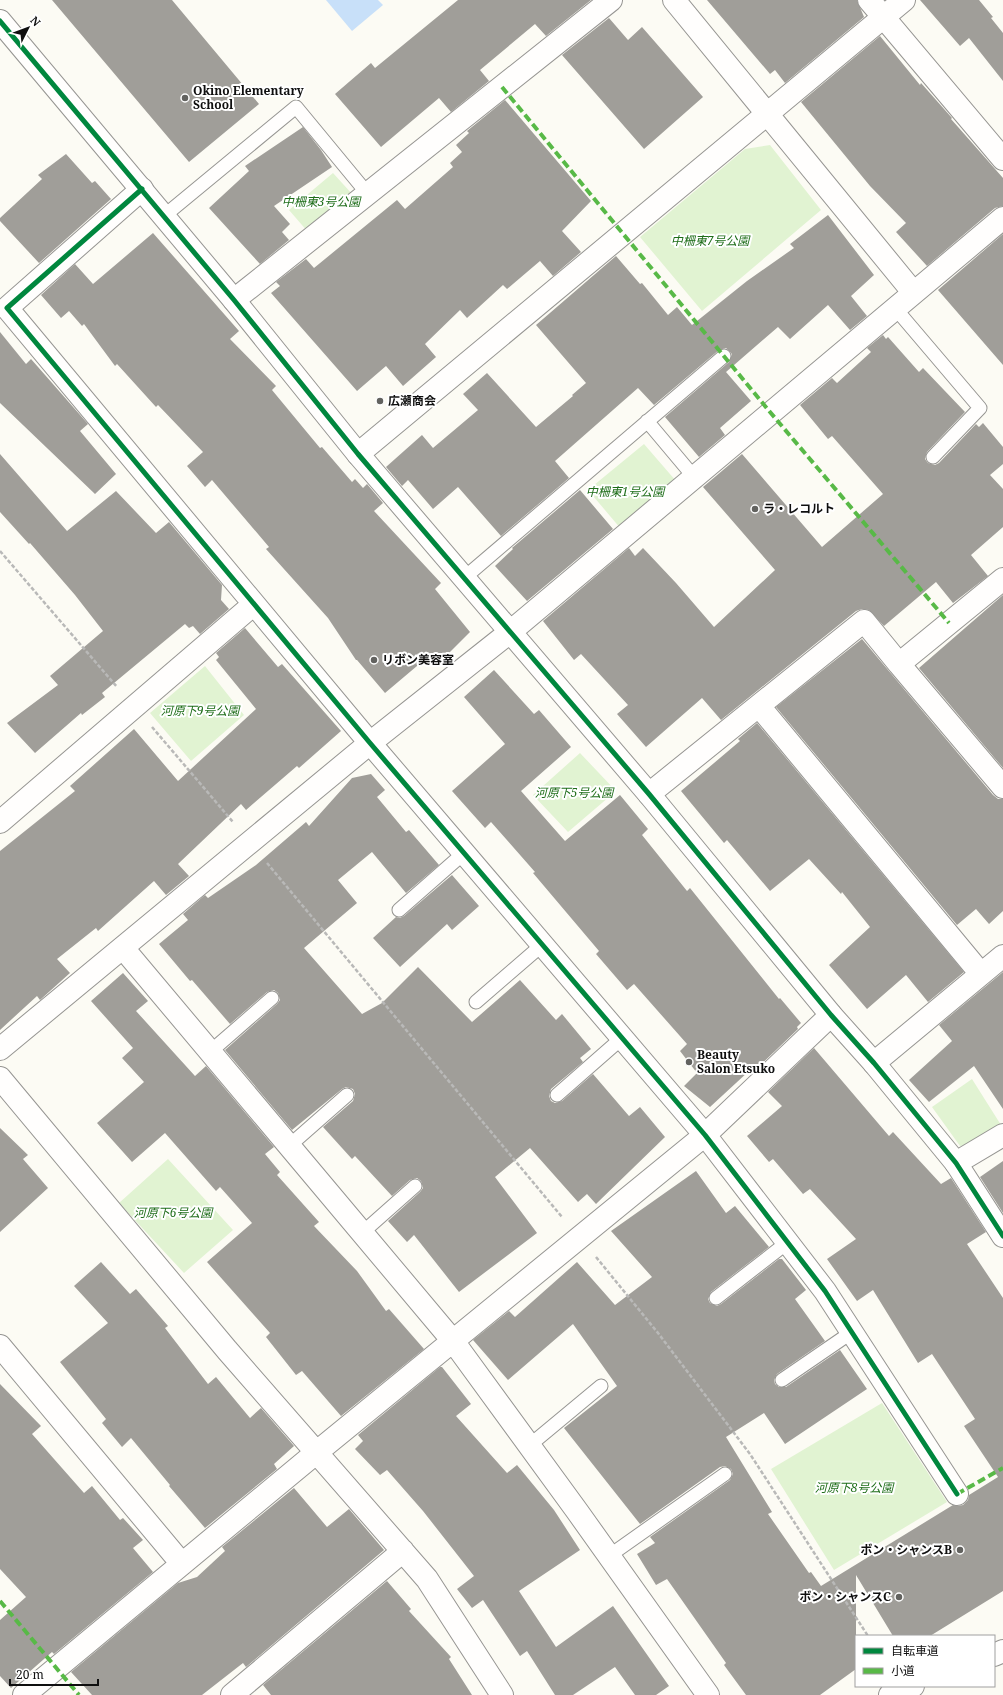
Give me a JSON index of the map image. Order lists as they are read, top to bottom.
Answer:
{
  "parks": [
    "中柵東3号公園",
    "中柵東7号公園",
    "中柵東1号公園",
    "河原下9号公園",
    "河原下5号公園",
    "河原下6号公園",
    "河原下8号公園"
  ],
  "places": [
    "Okino Elementary School",
    "広瀬商会",
    "ラ・レコルト",
    "リボン美容室",
    "Beauty Salon Etsuko",
    "ボン・シャンスB",
    "ボン・シャンスC"
  ],
  "legend": ["自転車道", "小道"],
  "scale_bar": "20 m",
  "north": "top right"
}
